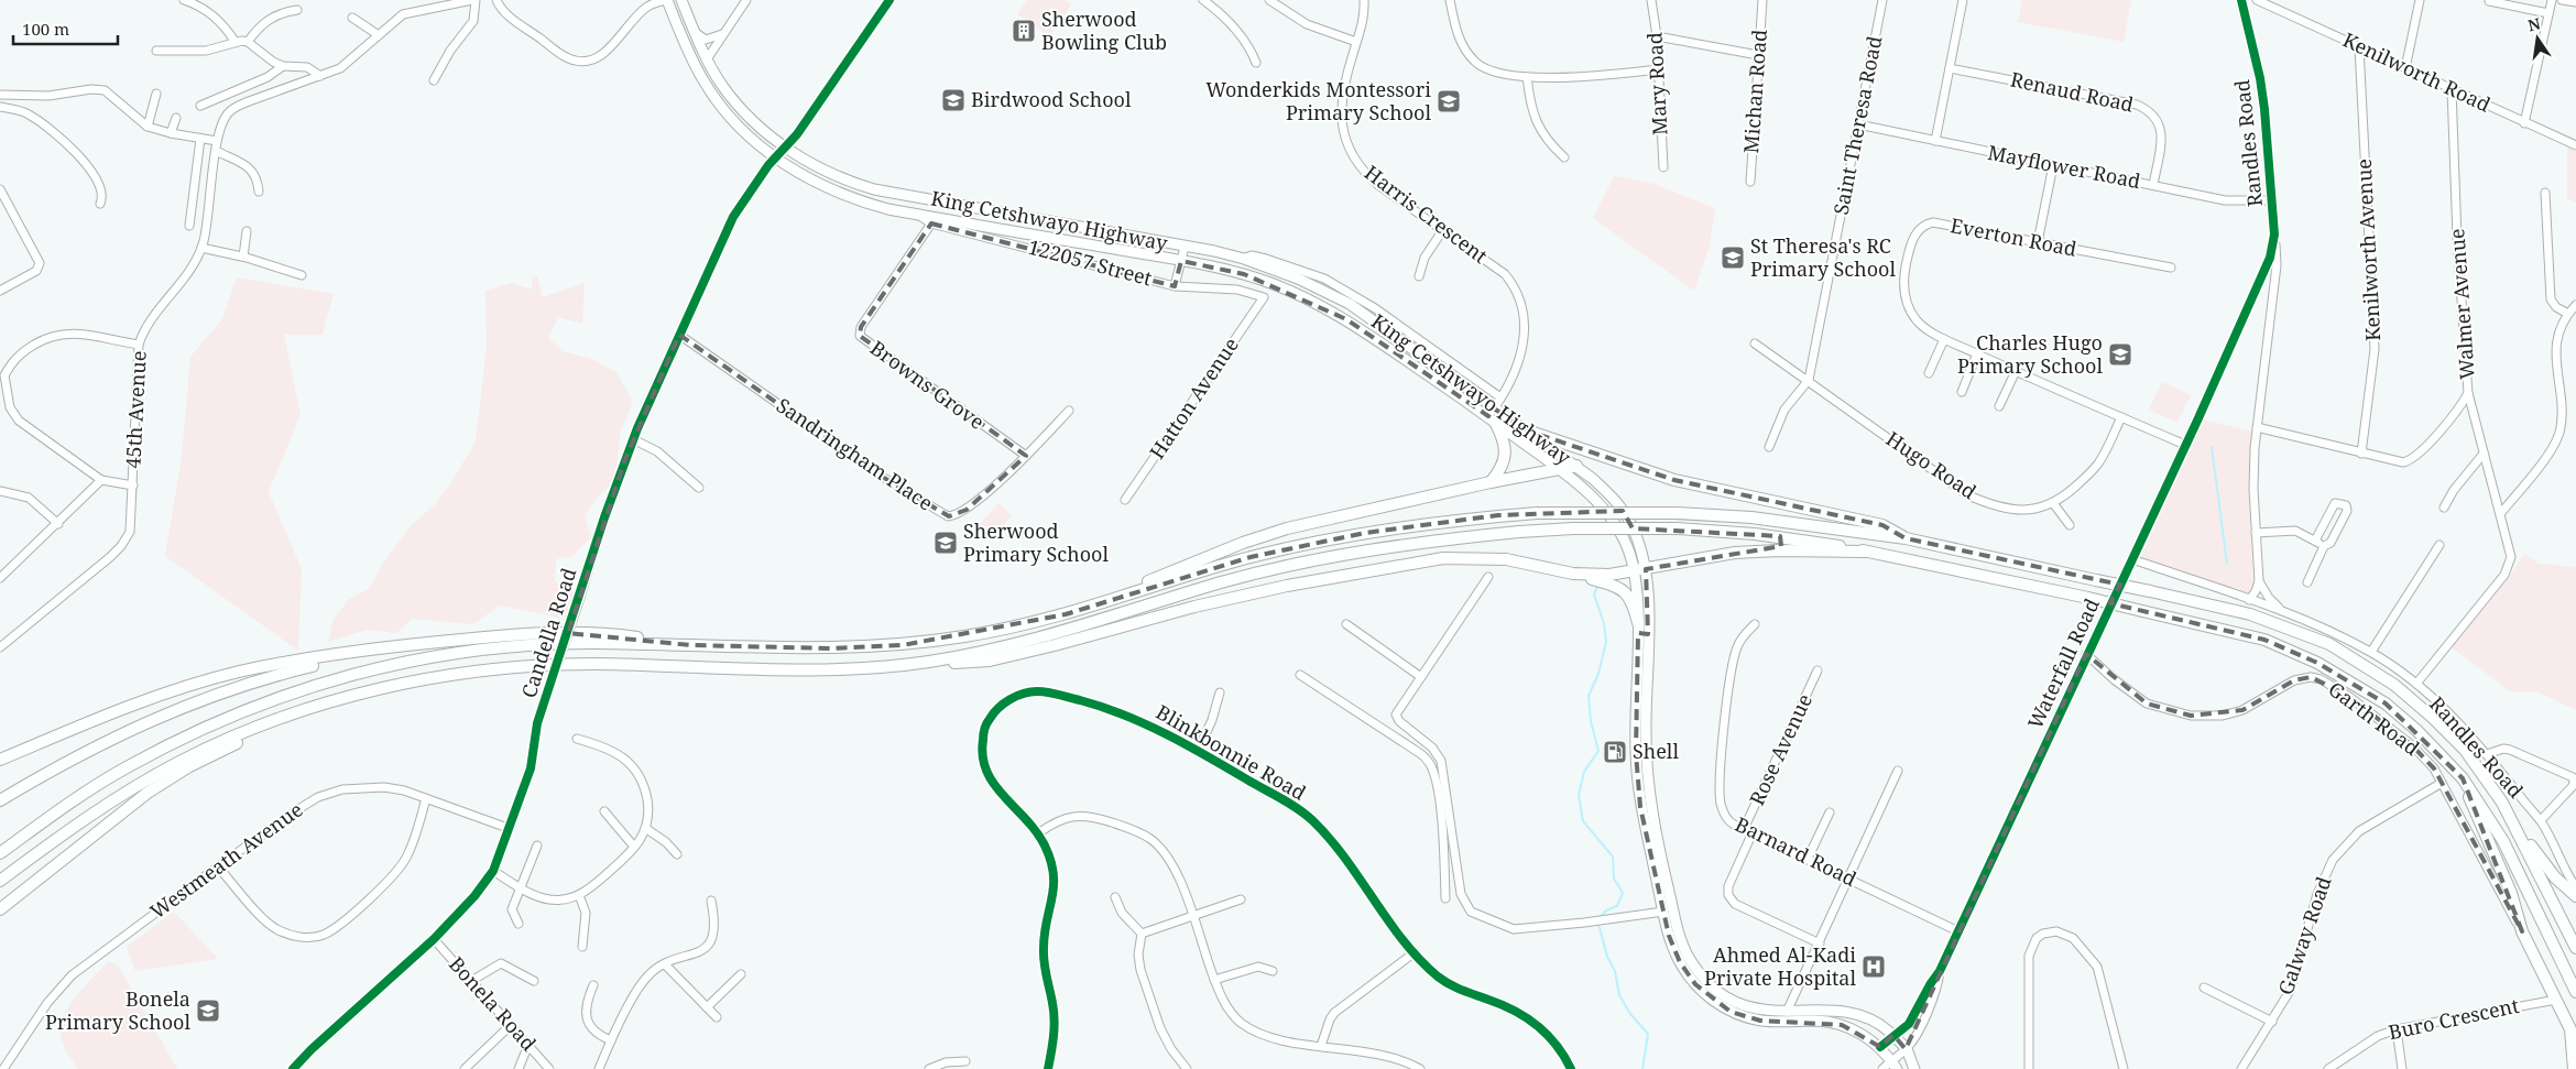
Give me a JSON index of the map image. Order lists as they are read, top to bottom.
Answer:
{
  "streets": {
    "main road": ["King Cetshwayo Highway"],
    "street": [
      "Kenilworth Road",
      "Mary Road",
      "Michan Road",
      "Renaud Road",
      "Saint Theresa Road",
      "Randles Road",
      "Mayflower Road",
      "Harris Crescent",
      "Everton Road",
      "Kenilworth Avenue",
      "122057 Street",
      "Walmer Avenue",
      "Browns Grove",
      "Hatton Avenue",
      "45th Avenue",
      "Sandringham Place",
      "Hugo Road",
      "Candella Road",
      "Waterfall Road",
      "Garth Road",
      "Rose Avenue",
      "Blinkbonnie Road",
      "Barnard Road",
      "Westmeath Avenue",
      "Galway Road",
      "Bonela Road",
      "Buro Crescent"
    ]
  },
  "crossings": [
    ["Kenilworth Road", "Kenilworth Avenue"],
    ["Kenilworth Road", "Walmer Avenue"],
    ["Renaud Road", "Mayflower Road"],
    ["Saint Theresa Road", "Mayflower Road"],
    ["Saint Theresa Road", "Hugo Road"],
    ["Randles Road", "Mayflower Road"],
    ["Randles Road", "Walmer Avenue"],
    ["Randles Road", "Waterfall Road"],
    ["Harris Crescent", "King Cetshwayo Highway"],
    ["King Cetshwayo Highway", "122057 Street"],
    ["King Cetshwayo Highway", "Candella Road"],
    ["King Cetshwayo Highway", "Waterfall Road"],
    ["Everton Road", "Hugo Road"],
    ["Everton Road", "Waterfall Road"],
    ["122057 Street", "Browns Grove"],
    ["122057 Street", "Hatton Avenue"],
    ["Browns Grove", "Sandringham Place"],
    ["Sandringham Place", "Candella Road"],
    ["Candella Road", "Westmeath Avenue"],
    ["Candella Road", "Bonela Road"],
    ["Waterfall Road", "Garth Road"],
    ["Waterfall Road", "Barnard Road"],
    ["Garth Road", "Galway Road"],
    ["Rose Avenue", "Barnard Road"]
  ],
  "places": {
    "building": ["Sherwood Bowling Club"],
    "school or university": [
      "Birdwood School",
      "Wonderkids Montessori Primary School",
      "St Theresa's RC Primary School",
      "Charles Hugo Primary School",
      "Sherwood Primary School",
      "Bonela Primary School"
    ],
    "fuel station": ["Shell"],
    "hospital": ["Ahmed Al-Kadi Private Hospital"]
  },
  "scale_bar": "100 m",
  "north": "top"
}
